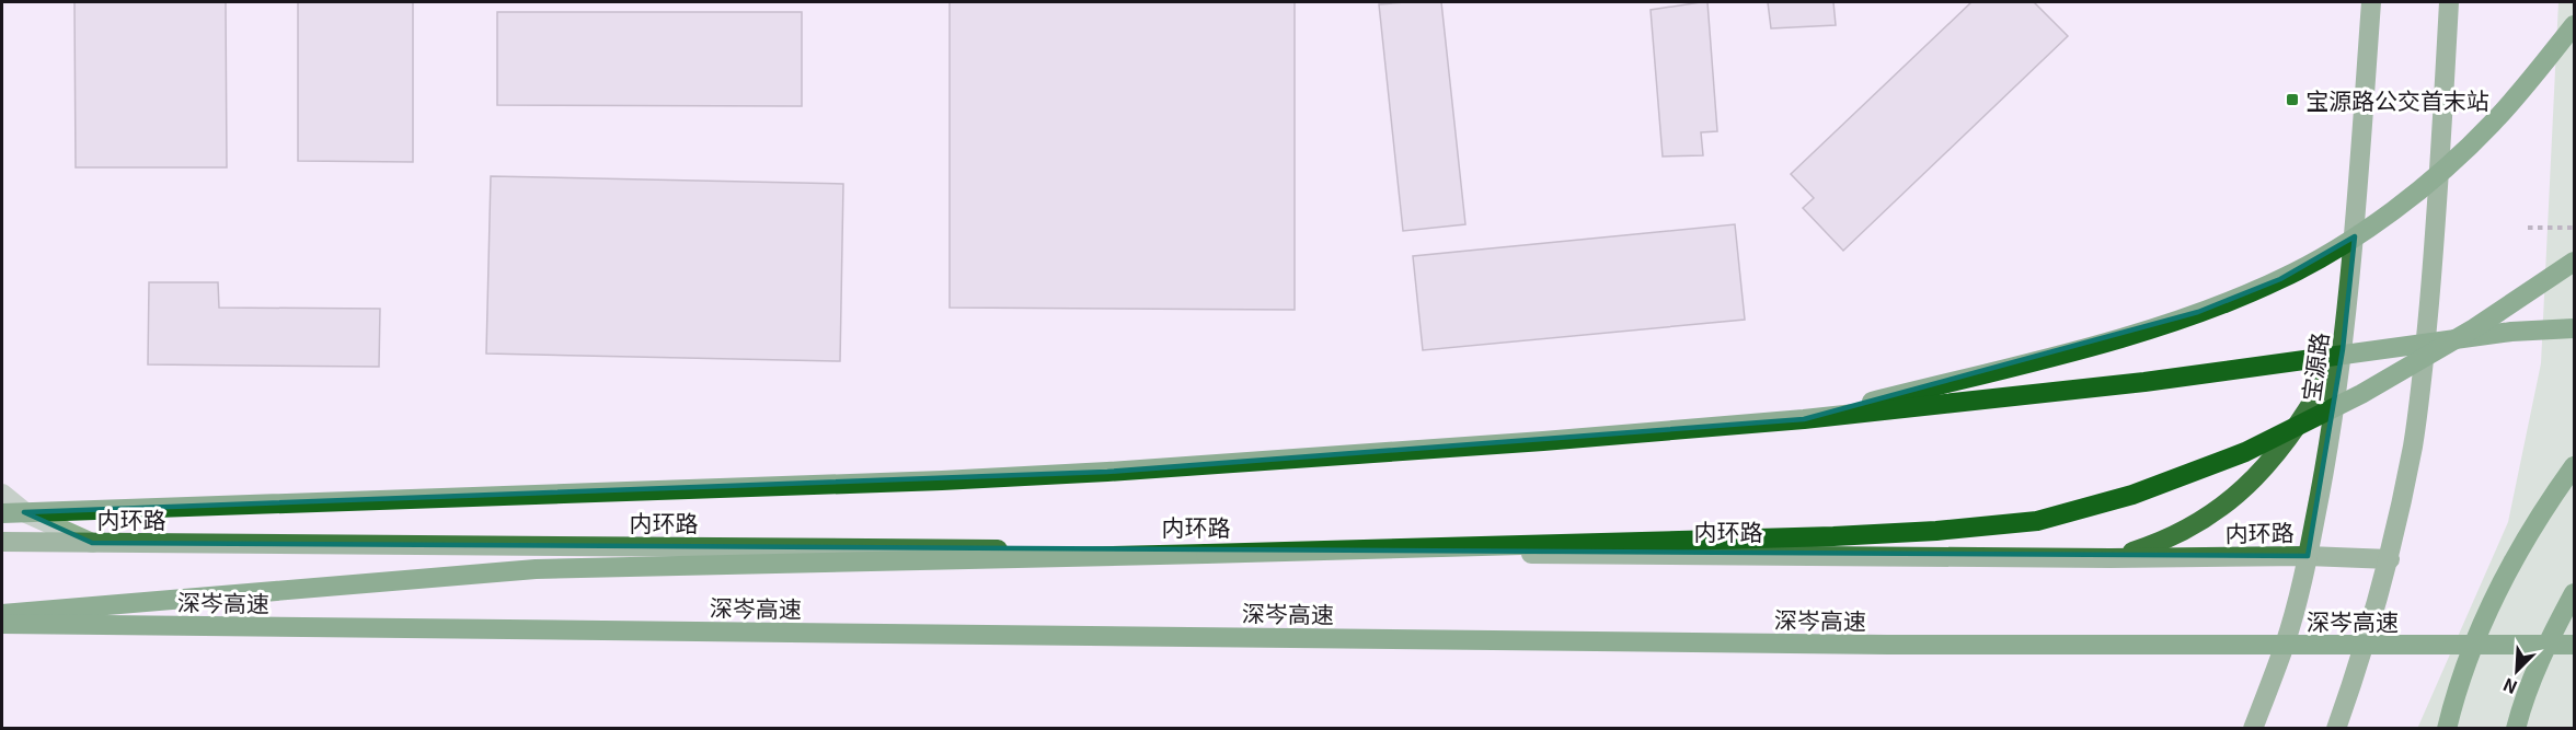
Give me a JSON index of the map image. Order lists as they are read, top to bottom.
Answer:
{
  "streets": {
    "highway": ["深岑高速"],
    "main road": ["宝源路", "内环路"]
  },
  "crossings": [
    ["宝源路", "内环路"]
  ],
  "places": {
    "transit": ["宝源路公交首末站"]
  },
  "north": "bottom left"
}
